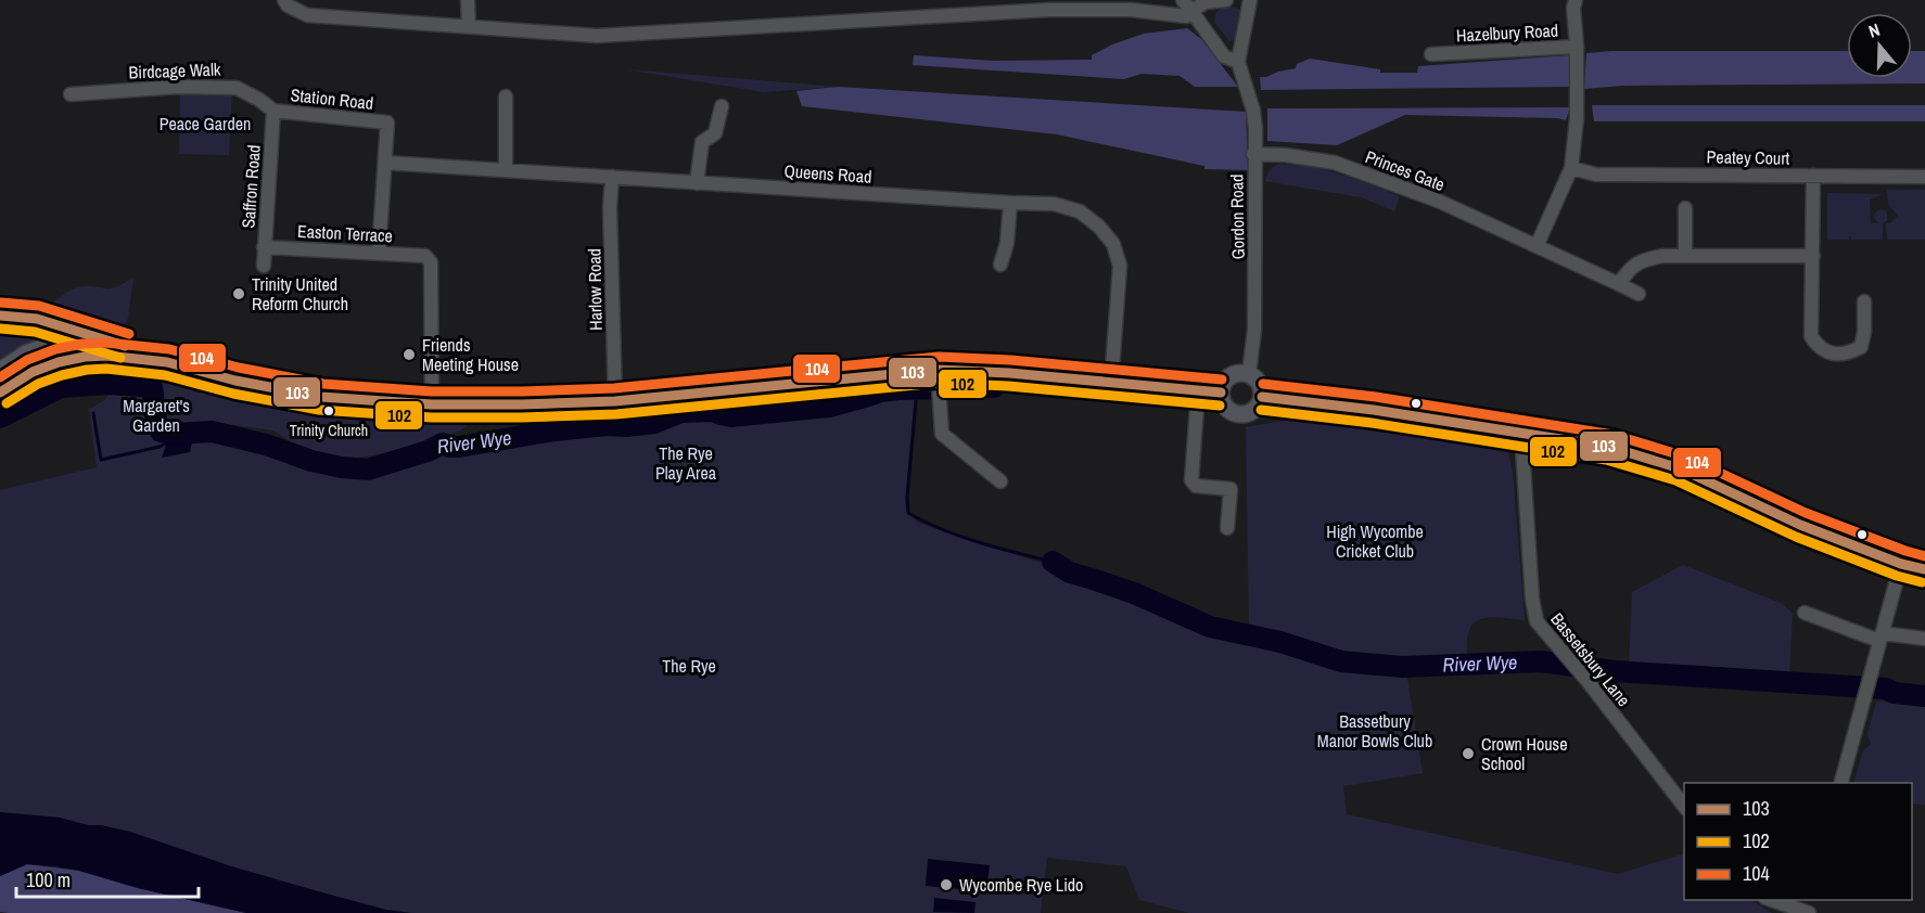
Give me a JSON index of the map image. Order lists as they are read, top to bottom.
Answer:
{
  "streets": {
    "street": [
      "Hazelbury Road",
      "Birdcage Walk",
      "Station Road",
      "Peatey Court",
      "Princes Gate",
      "Queens Road",
      "Saffron Road",
      "Gordon Road",
      "Easton Terrace",
      "Harlow Road",
      "Bassetsbury Lane"
    ]
  },
  "crossings": [
    ["Birdcage Walk", "Station Road"],
    ["Birdcage Walk", "Saffron Road"],
    ["Station Road", "Queens Road"],
    ["Station Road", "Saffron Road"],
    ["Princes Gate", "Gordon Road"],
    ["Queens Road", "Harlow Road"],
    ["Saffron Road", "Easton Terrace"]
  ],
  "water": ["River Wye"],
  "parks": [
    "Peace Garden",
    "Margaret's Garden",
    "The Rye Play Area",
    "High Wycombe Cricket Club",
    "The Rye",
    "Bassetbury Manor Bowls Club"
  ],
  "places": [
    "Trinity United Reform Church",
    "Friends Meeting House",
    "Trinity Church",
    "Crown House School",
    "Wycombe Rye Lido"
  ],
  "lines": ["transit line 104", "transit line 103", "transit line 102"],
  "legend": ["103", "102", "104"],
  "scale_bar": "100 m",
  "north": "top"
}
